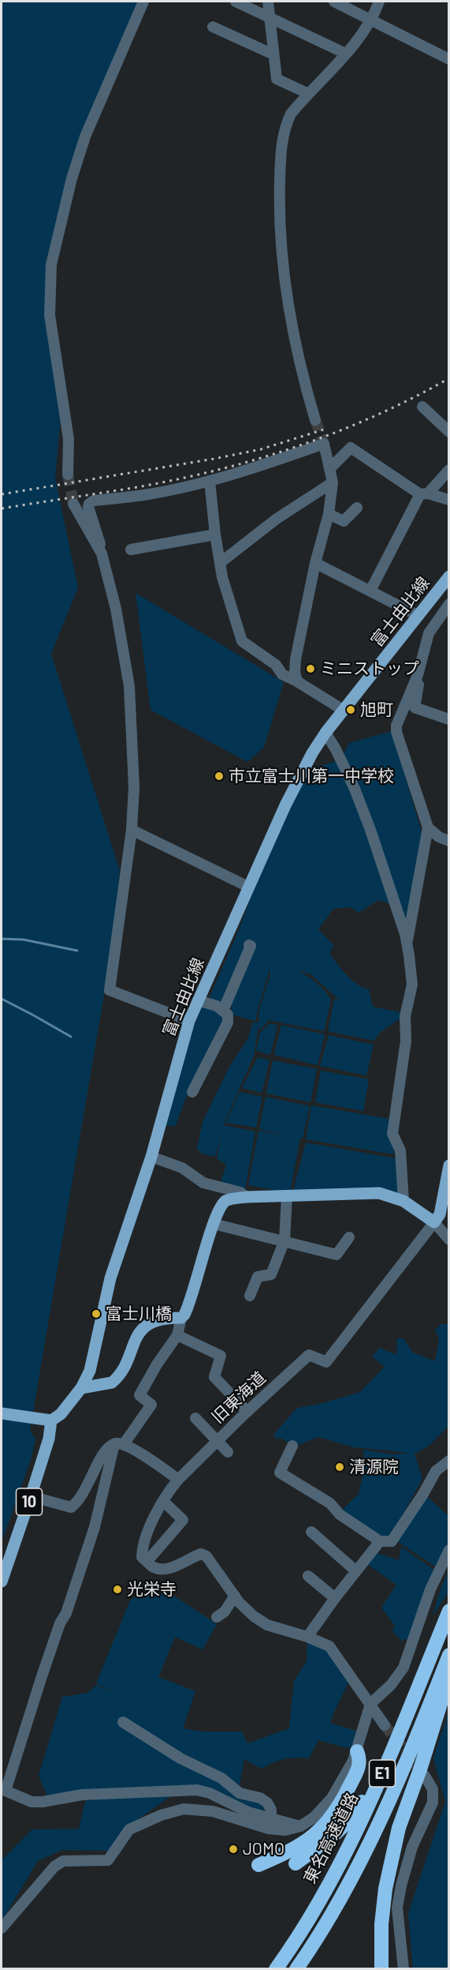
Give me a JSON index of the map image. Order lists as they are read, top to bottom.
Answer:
{
  "streets": {
    "highway": ["E1", "東名高速道路"],
    "main road": ["富士由比線", "10"],
    "street": ["旧東海道"]
  },
  "crossings": [
    ["富士由比線", "10"]
  ],
  "places": [
    "ミニストップ",
    "旭町",
    "市立富士川第一中学校",
    "富士川橋",
    "清源院",
    "光栄寺",
    "JOMO"
  ]
}
